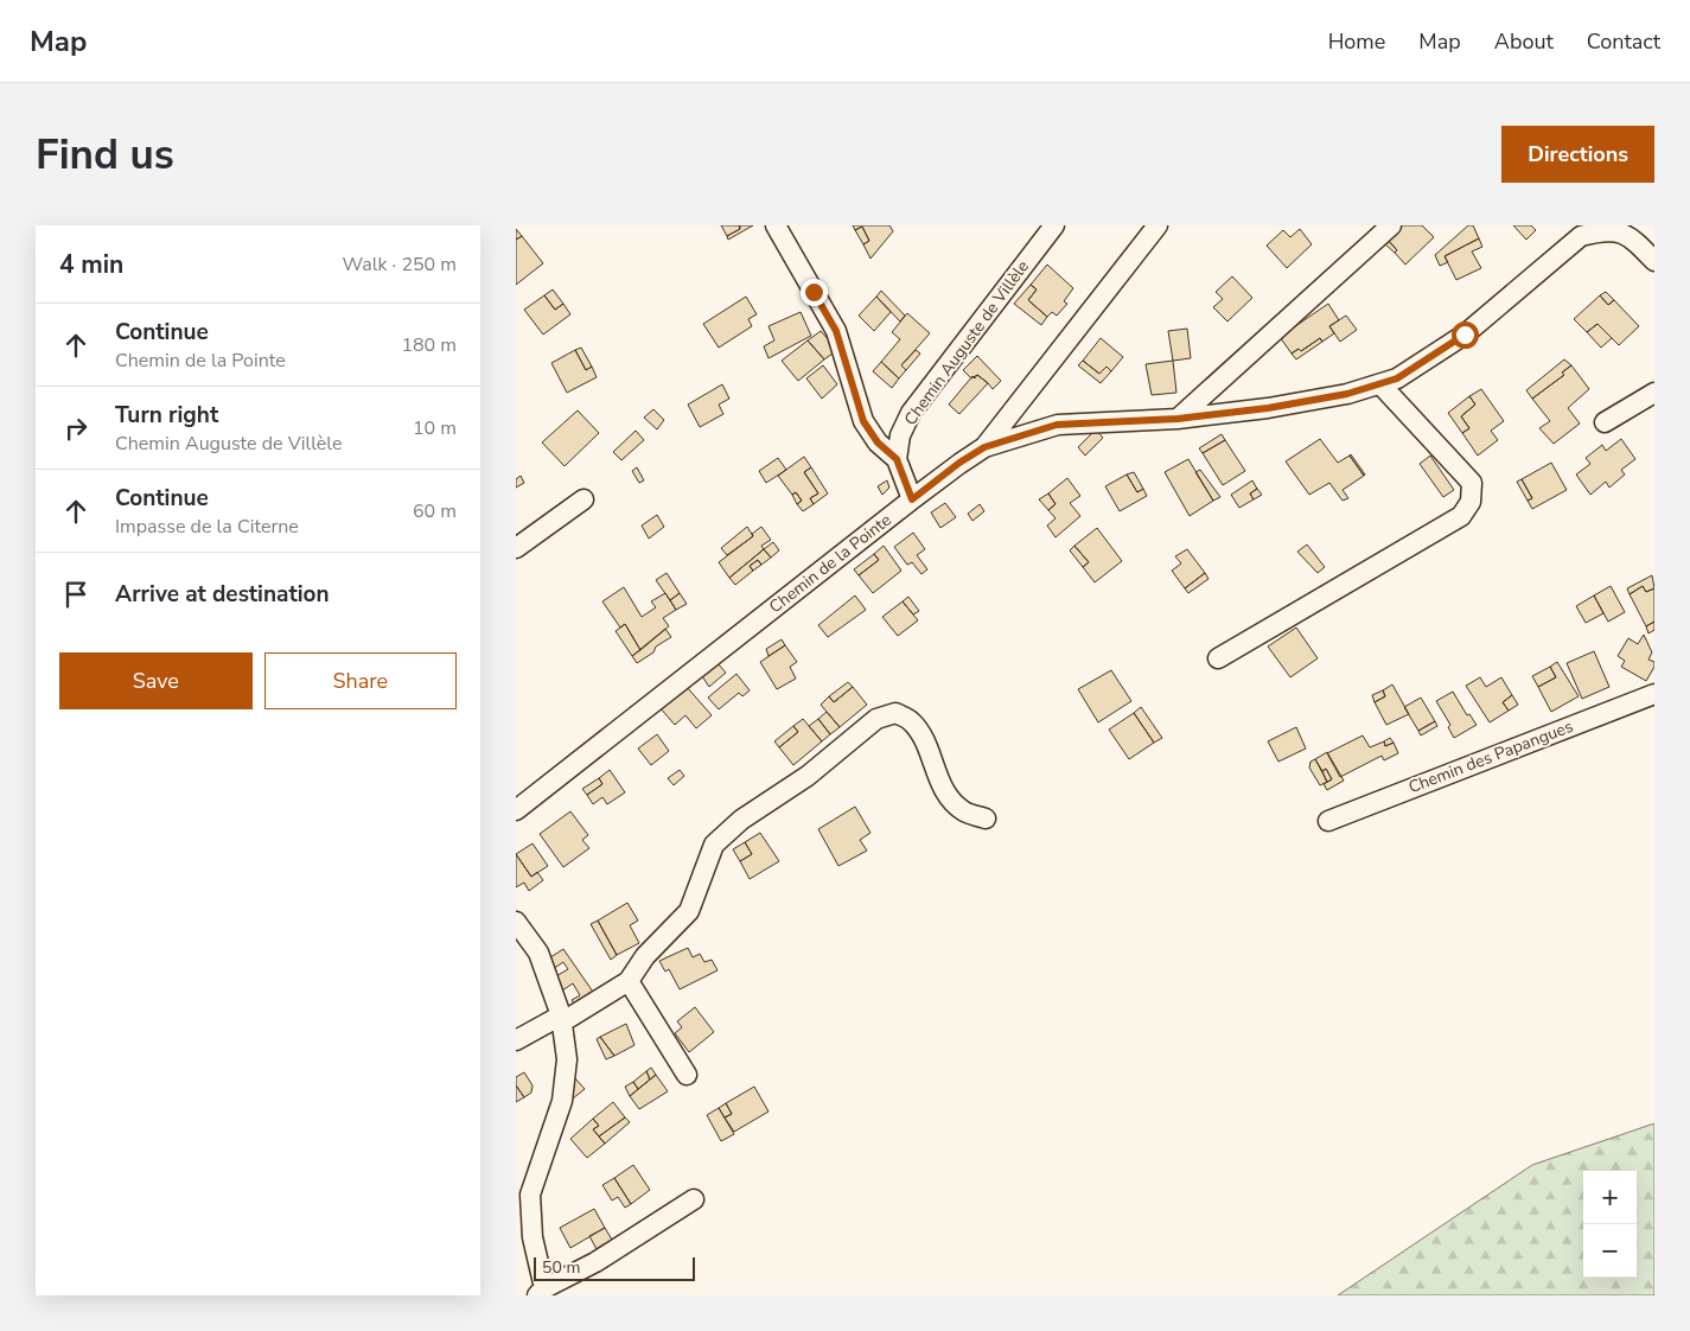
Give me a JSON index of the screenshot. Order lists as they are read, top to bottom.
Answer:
{
  "streets": {
    "street": ["Chemin Auguste de Villèle", "Chemin de la Pointe", "Chemin des Papangues"]
  },
  "scale_bar": "50 m",
  "page": {
    "header": "Map",
    "nav": [
      "Home",
      "Map",
      "About",
      "Contact"
    ],
    "buttons": [
      "Directions",
      ["Save", "Share"]
    ],
    "title": "Find us",
    "heading": ["4 min", "Walk · 250 m"],
    "list": [
      ["Continue", "Chemin de la Pointe", "180 m"],
      ["Turn right", "Chemin Auguste de Villèle", "10 m"],
      ["Continue", "Impasse de la Citerne", "60 m"],
      "Arrive at destination"
    ],
    "map_buttons": ["+", "−"],
    "scale": "50 m"
  }
}
